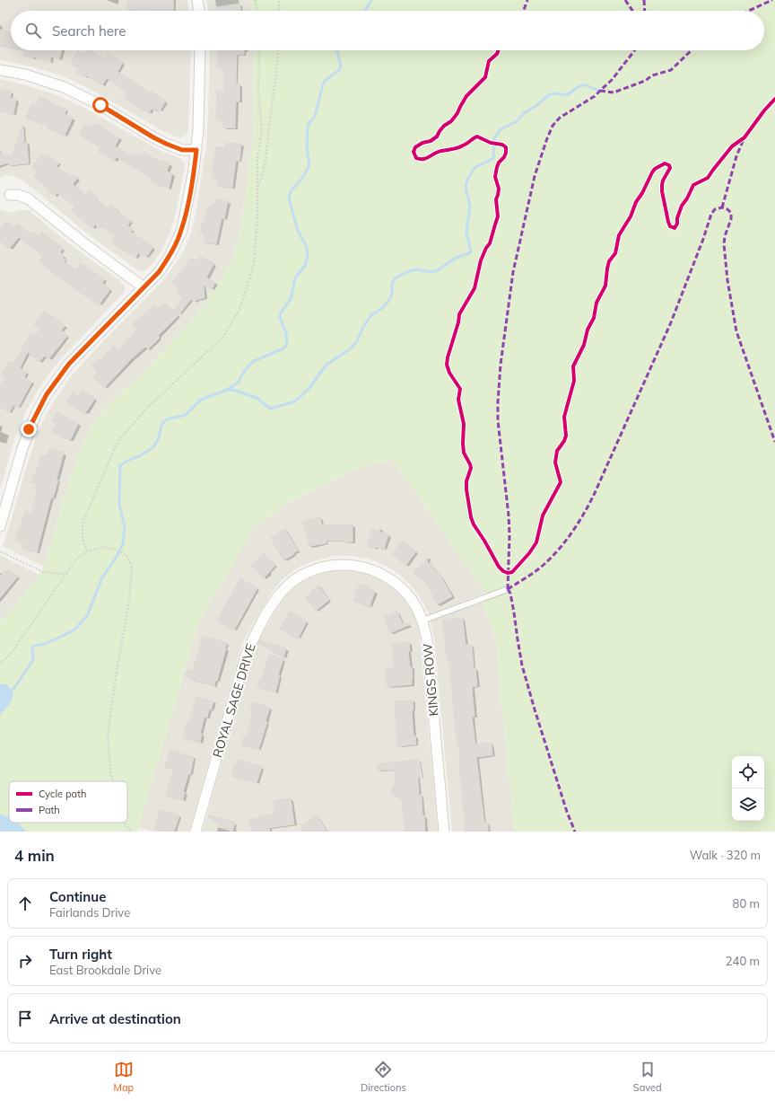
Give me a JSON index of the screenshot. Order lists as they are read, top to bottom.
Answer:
{
  "streets": {
    "street": ["KINGS ROW", "ROYAL SAGE DRIVE"]
  },
  "crossings": [
    ["KINGS ROW", "ROYAL SAGE DRIVE"]
  ],
  "legend": ["Cycle path", "Path"],
  "page": {
    "search": "Search here",
    "heading": ["4 min", "Walk · 320 m"],
    "list": [
      ["Continue", "Fairlands Drive", "80 m"],
      ["Turn right", "East Brookdale Drive", "240 m"],
      "Arrive at destination"
    ],
    "nav": ["Map", "Directions", "Saved"]
  }
}
